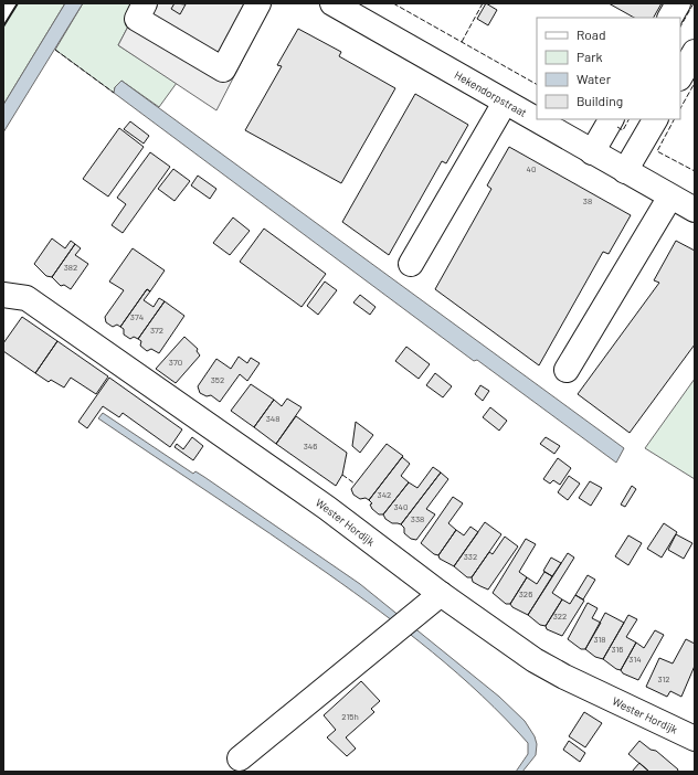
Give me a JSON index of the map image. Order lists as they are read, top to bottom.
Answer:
{
  "streets": {
    "street": ["Hekendorpstraat", "Wester Hordijk"]
  },
  "house_numbers": [
    "40",
    "38",
    "382",
    "374",
    "372",
    "370",
    "352",
    "348",
    "346",
    "342",
    "340",
    "338",
    "332",
    "326",
    "322",
    "318",
    "316",
    "314",
    "312",
    "215h"
  ],
  "legend": [
    "Road",
    "Park",
    "Water",
    "Building"
  ]
}
